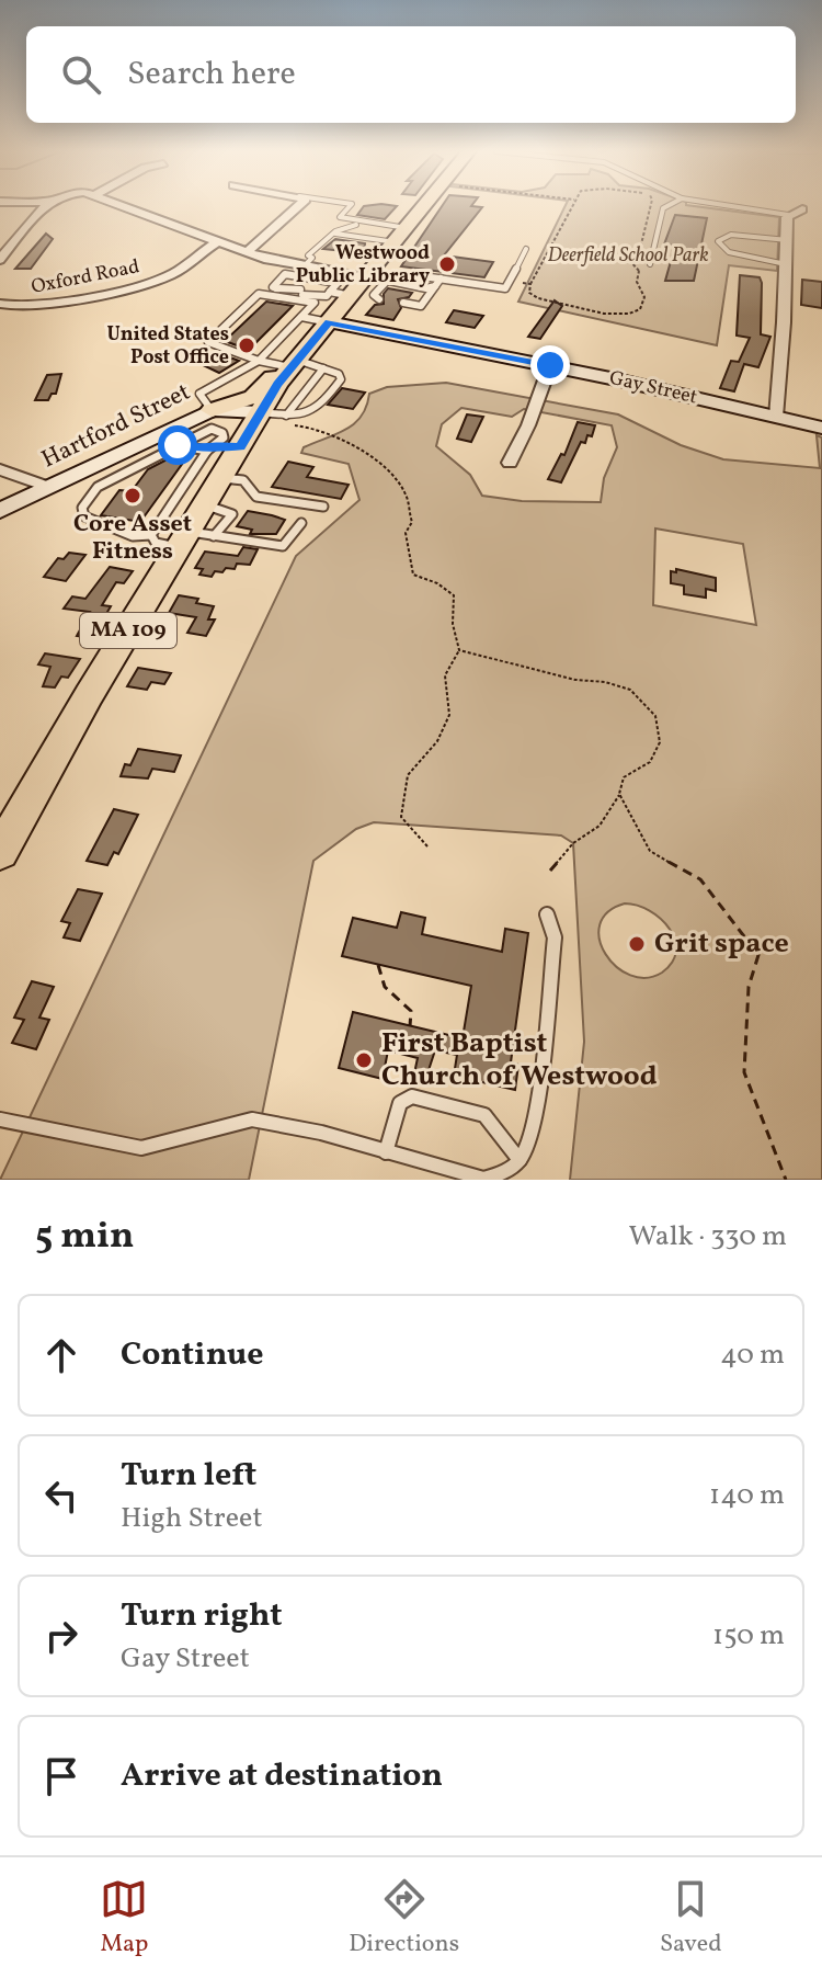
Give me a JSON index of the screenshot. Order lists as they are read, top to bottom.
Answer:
{
  "streets": {
    "main road": ["MA 109"],
    "street": ["Oxford Road", "Gay Street", "Hartford Street"]
  },
  "crossings": [
    ["Gay Street", "MA 109"],
    ["Hartford Street", "MA 109"]
  ],
  "parks": ["Deerfield School Park"],
  "places": [
    "Westwood Public Library",
    "United States Post Office",
    "Core Asset Fitness",
    "Grit space",
    "First Baptist Church of Westwood"
  ],
  "page": {
    "search": "Search here",
    "heading": ["5 min", "Walk · 330 m"],
    "list": [
      ["Continue", "40 m"],
      ["Turn left", "High Street", "140 m"],
      ["Turn right", "Gay Street", "150 m"],
      "Arrive at destination"
    ],
    "nav": ["Map", "Directions", "Saved"]
  }
}
